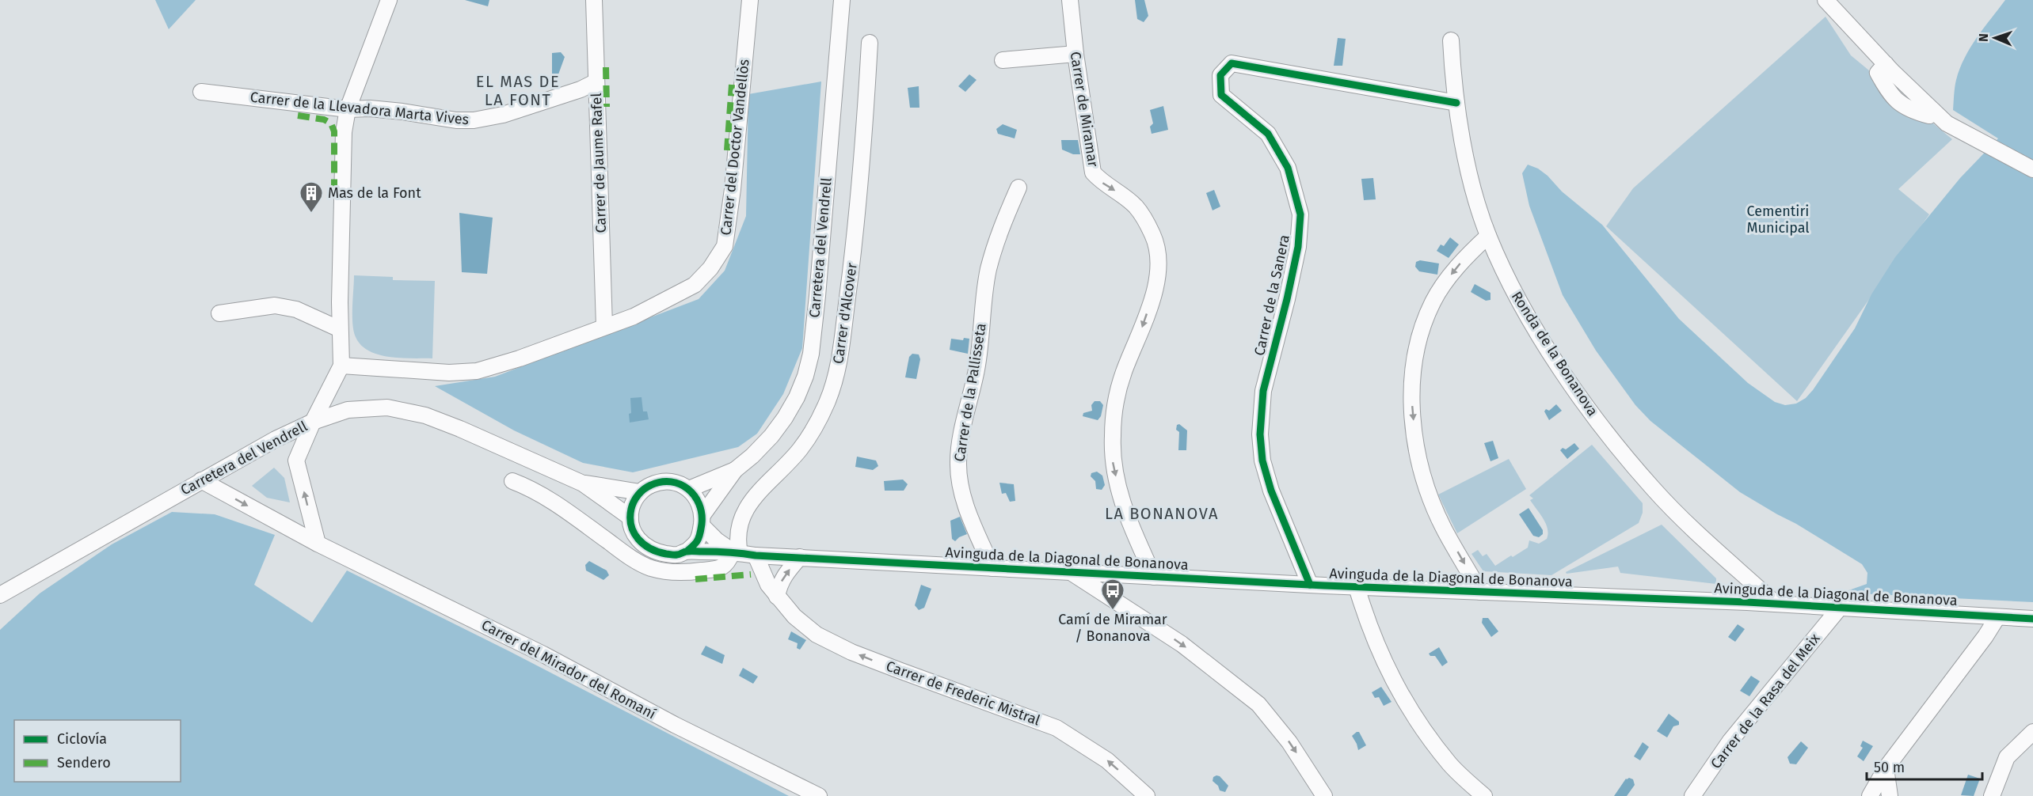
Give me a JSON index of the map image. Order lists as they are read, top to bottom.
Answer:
{
  "streets": {
    "street": [
      "Carrer de la Llevadora Marta Vives",
      "Carrer de Miramar",
      "Carrer del Doctor Vandellòs",
      "Carrer de Jaume Rafel",
      "Carretera del Vendrell",
      "Carrer de la Sanera",
      "Carrer d'Alcover",
      "Ronda de la Bonanova",
      "Carrer de la Pallisseta",
      "Avinguda de la Diagonal de Bonanova",
      "Carrer del Mirador del Romaní",
      "Carrer de Frederic Mistral",
      "Carrer de la Rasa del Meix"
    ]
  },
  "crossings": [
    ["Carrer de la Llevadora Marta Vives", "Carrer de Jaume Rafel"],
    ["Carrer de Miramar", "Avinguda de la Diagonal de Bonanova"],
    ["Carrer del Doctor Vandellòs", "Carrer de Jaume Rafel"],
    ["Carretera del Vendrell", "Avinguda de la Diagonal de Bonanova"],
    ["Carretera del Vendrell", "Carrer del Mirador del Romaní"],
    ["Carrer de la Sanera", "Ronda de la Bonanova"],
    ["Carrer de la Sanera", "Avinguda de la Diagonal de Bonanova"],
    ["Carrer d'Alcover", "Avinguda de la Diagonal de Bonanova"],
    ["Carrer d'Alcover", "Carrer de Frederic Mistral"],
    ["Ronda de la Bonanova", "Avinguda de la Diagonal de Bonanova"],
    ["Carrer de la Pallisseta", "Avinguda de la Diagonal de Bonanova"],
    ["Avinguda de la Diagonal de Bonanova", "Carrer de Frederic Mistral"],
    ["Avinguda de la Diagonal de Bonanova", "Carrer de la Rasa del Meix"]
  ],
  "one_way": ["Carrer de Miramar", "Carrer de Frederic Mistral"],
  "districts": ["EL MAS DE LA FONT", "LA BONANOVA"],
  "parks": ["Cementiri Municipal"],
  "places": {
    "building": ["Mas de la Font"],
    "bus stop": ["Camí de Miramar / Bonanova"]
  },
  "legend": ["Ciclovía", "Sendero"],
  "scale_bar": "50 m",
  "north": "left"
}
